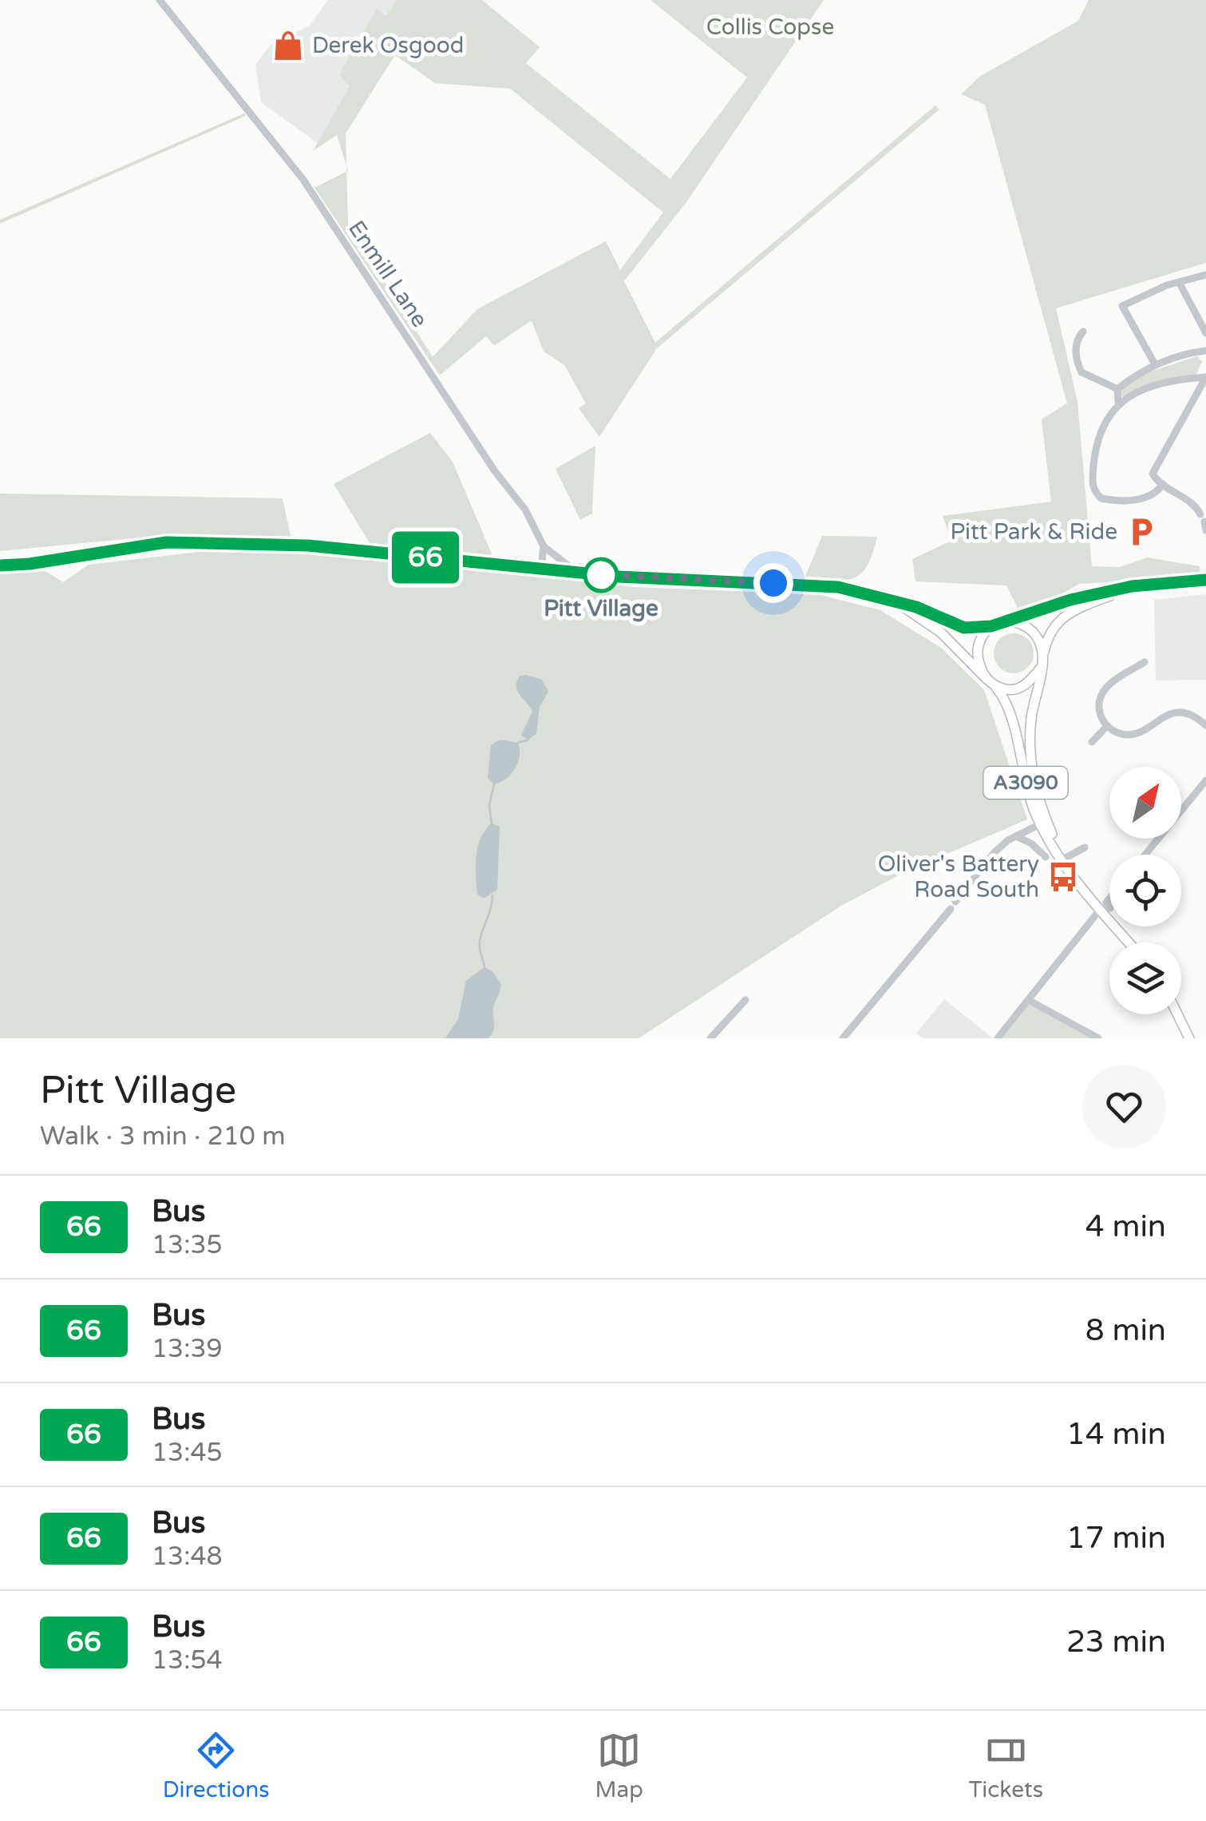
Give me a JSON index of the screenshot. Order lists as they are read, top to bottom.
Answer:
{
  "streets": {
    "main road": ["A3090"],
    "street": ["Enmill Lane"]
  },
  "crossings": [
    ["Enmill Lane", "A3090"]
  ],
  "parks": ["Collis Copse"],
  "places": {
    "shop": ["Derek Osgood"],
    "parking": ["Pitt Park & Ride"],
    "other": ["Pitt Village"],
    "bus stop": ["Oliver's Battery Road South"]
  },
  "lines": ["bus line 66"],
  "north": "top right",
  "page": {
    "on_map": "66",
    "heading": ["Pitt Village", "Walk · 3 min · 210 m"],
    "list": [
      {
        "mark": "66",
        "name": "Bus",
        "note": "13:35",
        "value": "4 min"
      },
      {
        "mark": "66",
        "name": "Bus",
        "note": "13:39",
        "value": "8 min"
      },
      {
        "mark": "66",
        "name": "Bus",
        "note": "13:45",
        "value": "14 min"
      },
      {
        "mark": "66",
        "name": "Bus",
        "note": "13:48",
        "value": "17 min"
      },
      {
        "mark": "66",
        "name": "Bus",
        "note": "13:54",
        "value": "23 min"
      }
    ],
    "tabs": ["Directions", "Map", "Tickets"]
  }
}
